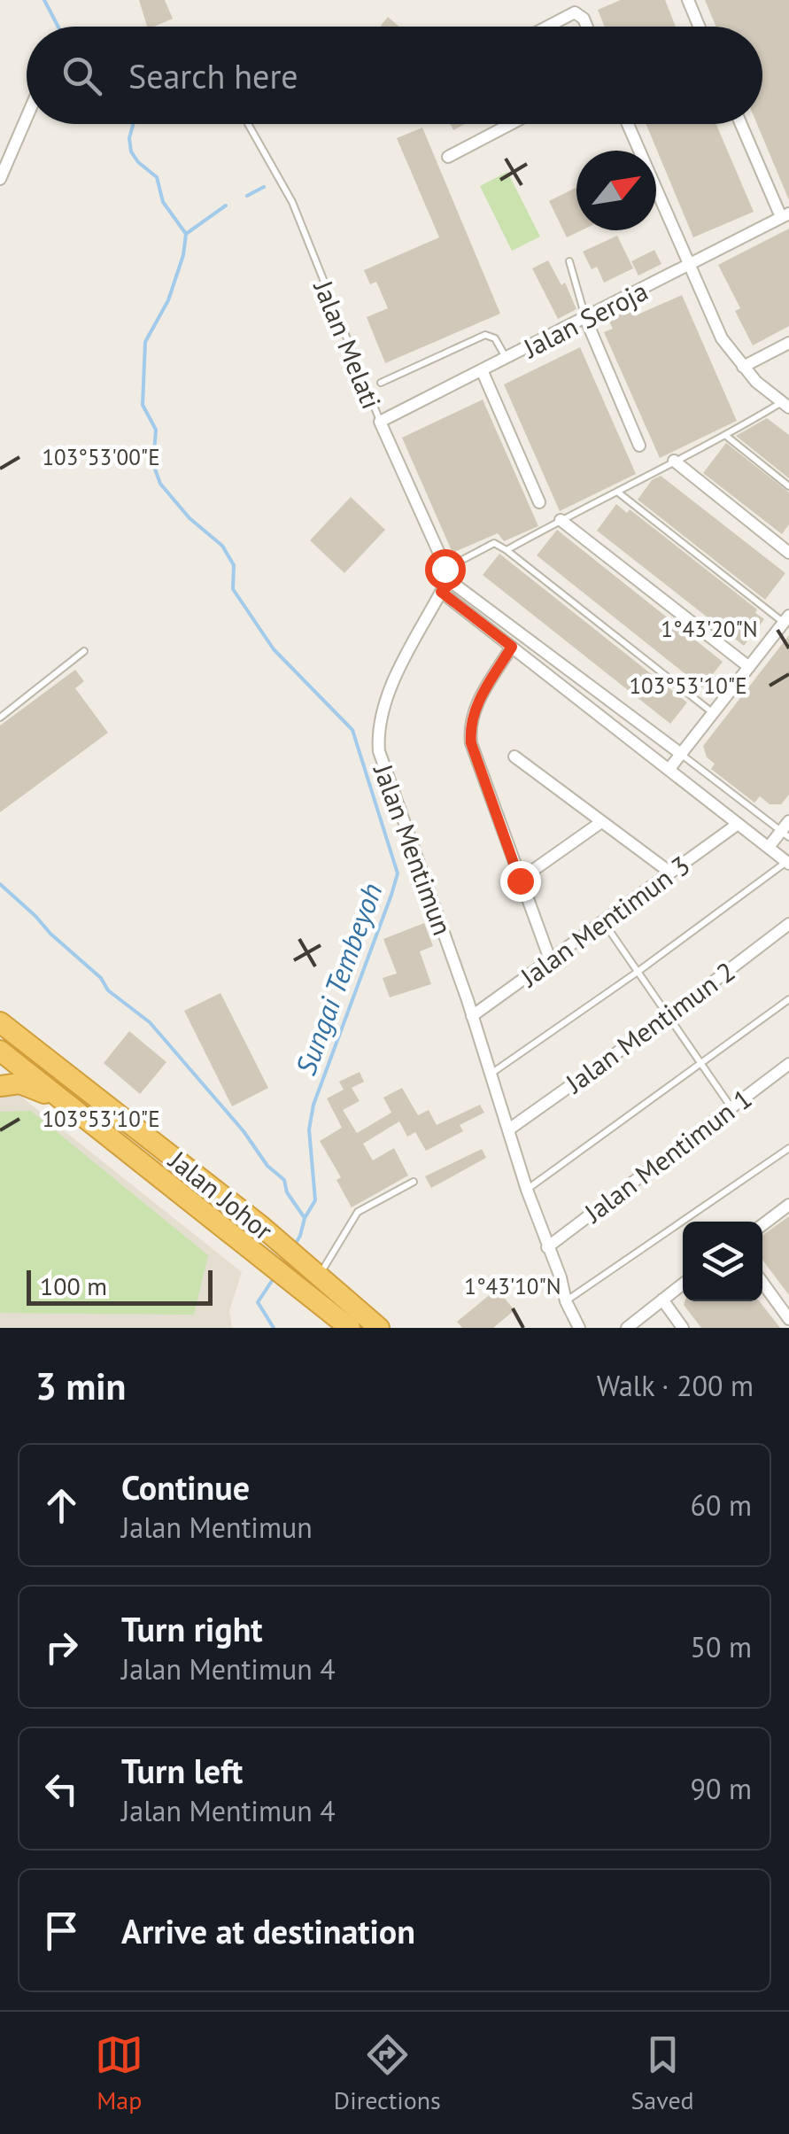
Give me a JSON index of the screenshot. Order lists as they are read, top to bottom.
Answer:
{
  "streets": {
    "highway": ["Jalan Johor"],
    "street": [
      "Jalan Seroja",
      "Jalan Melati",
      "Jalan Mentimun",
      "Jalan Mentimun 3",
      "Jalan Mentimun 2",
      "Jalan Mentimun 1"
    ]
  },
  "crossings": [
    ["Jalan Seroja", "Jalan Melati"],
    ["Jalan Mentimun", "Jalan Mentimun 3"],
    ["Jalan Mentimun", "Jalan Mentimun 2"],
    ["Jalan Mentimun", "Jalan Mentimun 1"]
  ],
  "water": ["Sungai Tembeyoh"],
  "scale_bar": "100 m",
  "north": "top right",
  "page": {
    "search": "Search here",
    "scale": "100 m",
    "heading": ["3 min", "Walk · 200 m"],
    "list": [
      ["Continue", "Jalan Mentimun", "60 m"],
      ["Turn right", "Jalan Mentimun 4", "50 m"],
      ["Turn left", "Jalan Mentimun 4", "90 m"],
      "Arrive at destination"
    ],
    "nav": ["Map", "Directions", "Saved"]
  },
  "coordinates": [
    "103°53'00\"E",
    "1°43'20\"N",
    "103°53'10\"E",
    "1°43'10\"N"
  ]
}
